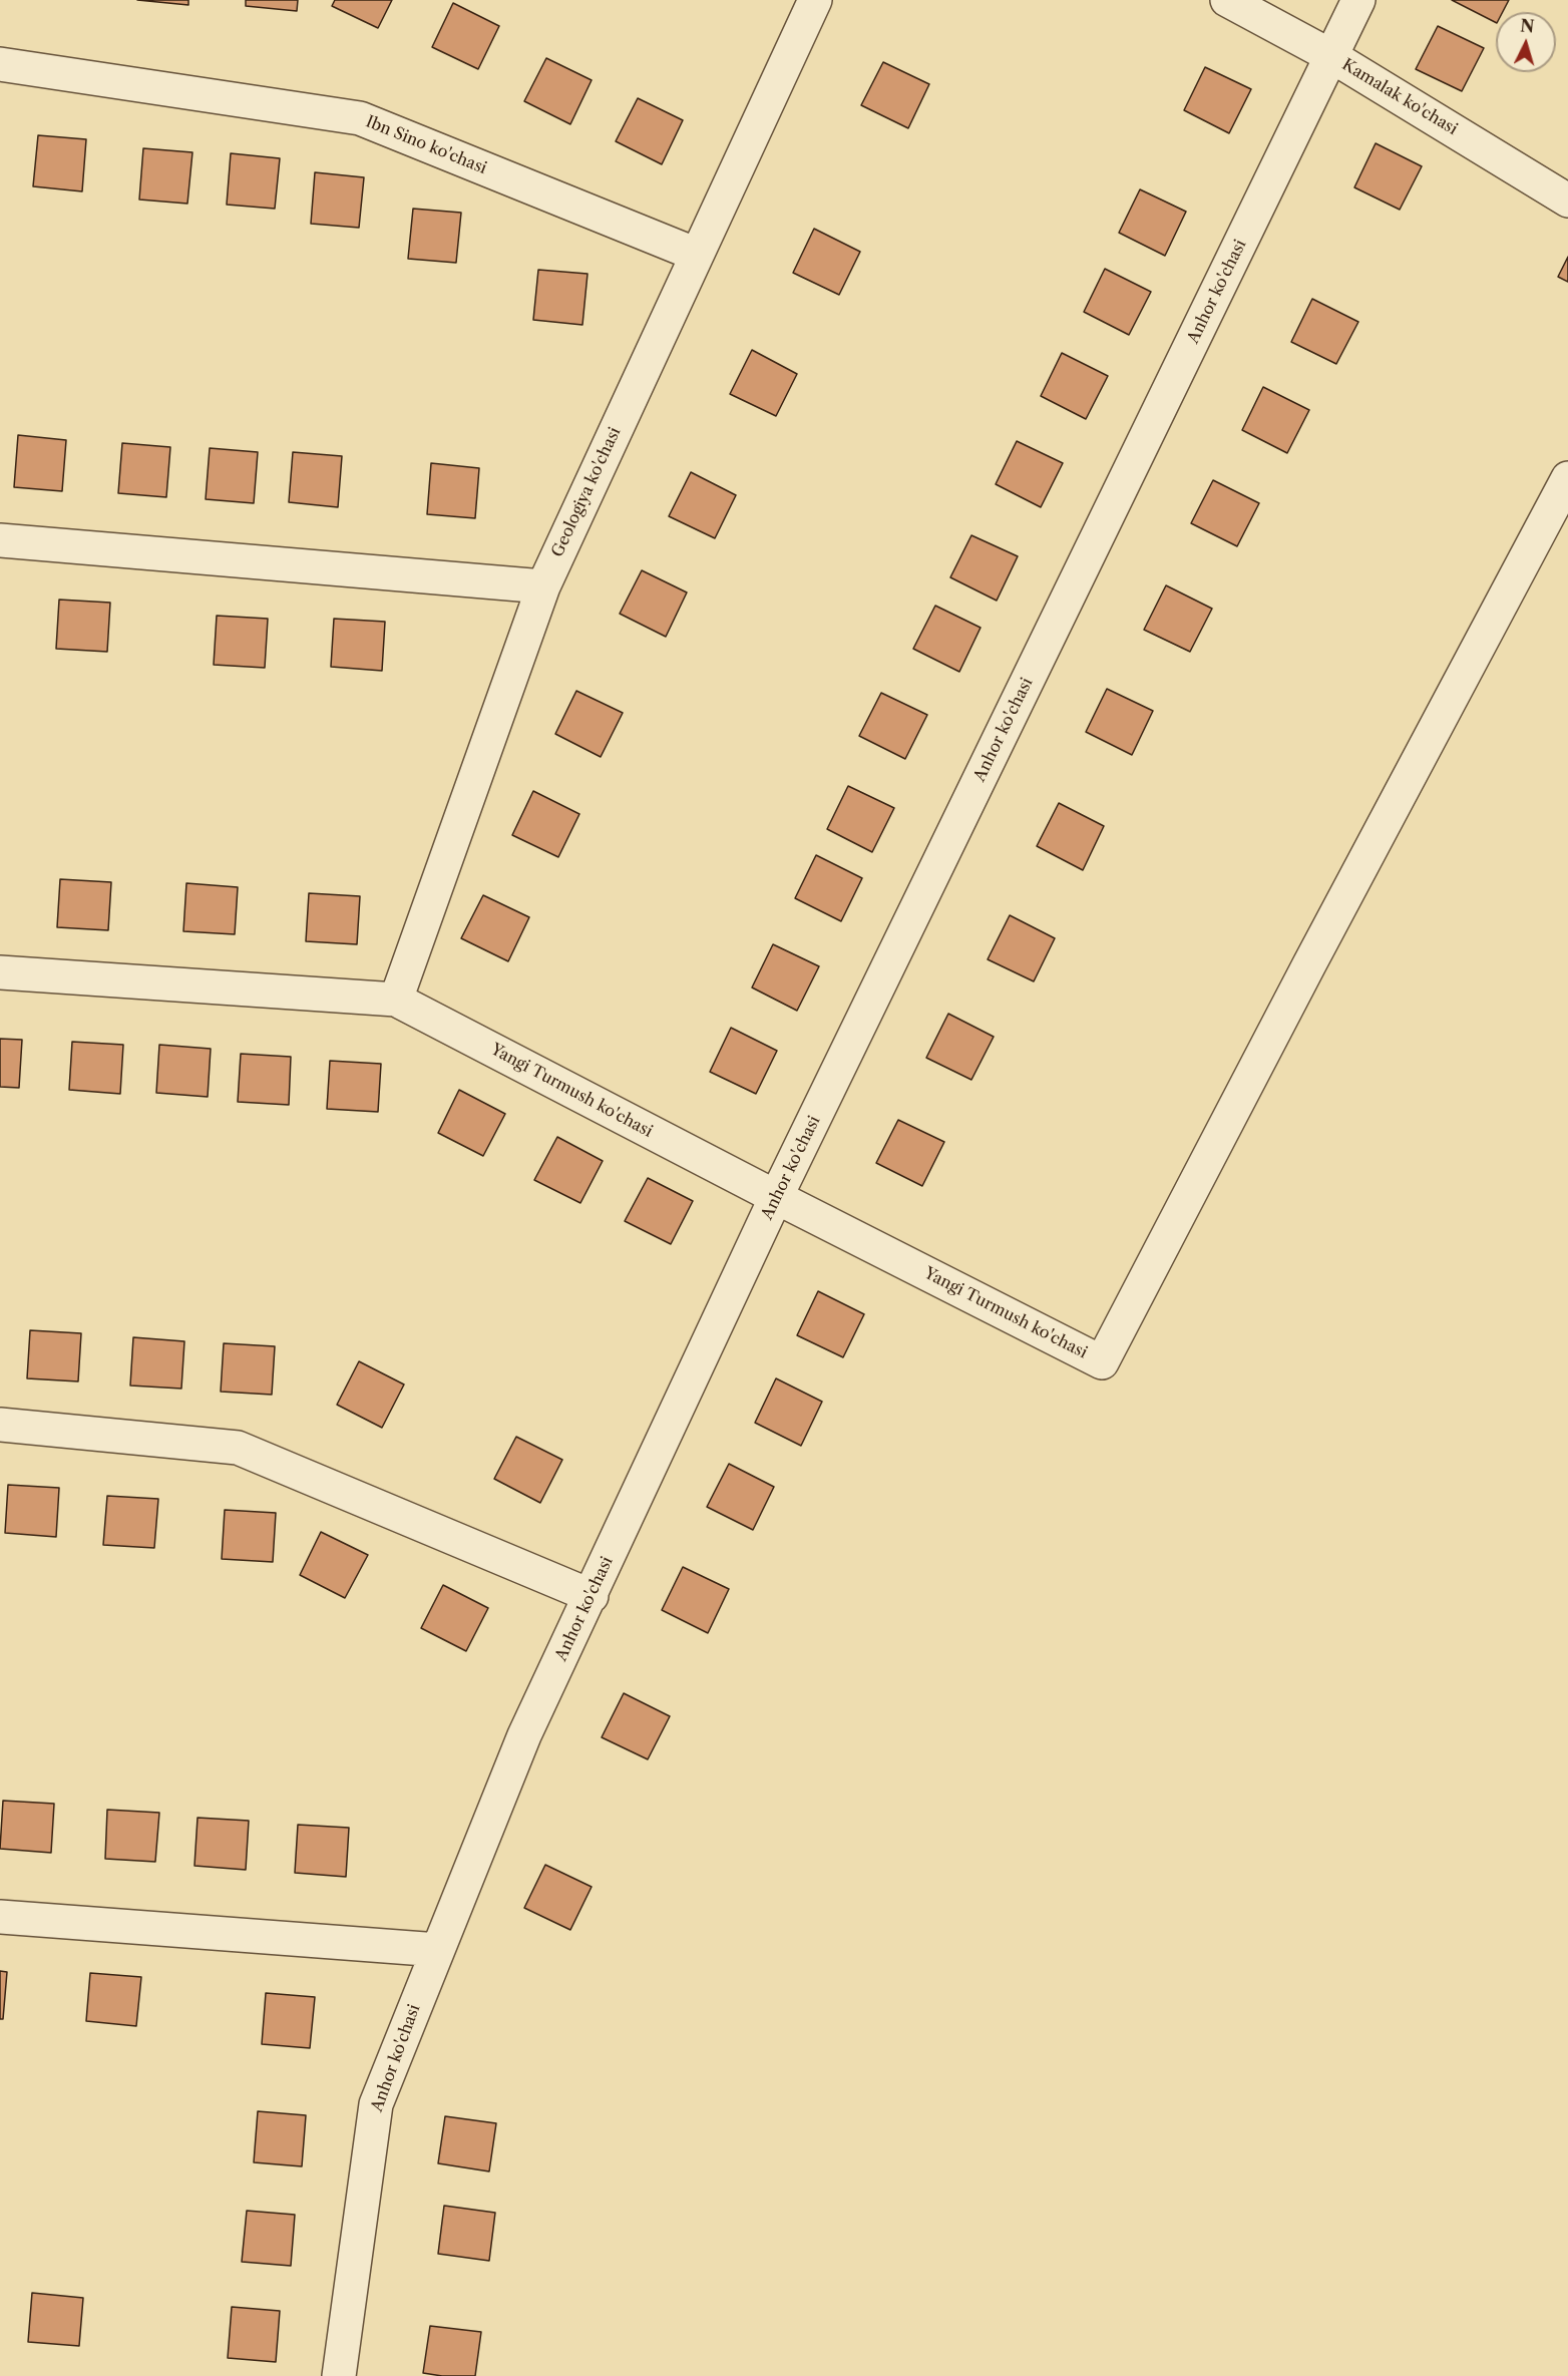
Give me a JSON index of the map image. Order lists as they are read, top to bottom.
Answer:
{
  "streets": {
    "street": [
      "Kamalak ko'chasi",
      "Ibn Sino ko'chasi",
      "Anhor ko'chasi",
      "Geologiya ko'chasi",
      "Yangi Turmush ko'chasi"
    ]
  },
  "crossings": [
    ["Kamalak ko'chasi", "Anhor ko'chasi"],
    ["Ibn Sino ko'chasi", "Geologiya ko'chasi"],
    ["Anhor ko'chasi", "Yangi Turmush ko'chasi"],
    ["Geologiya ko'chasi", "Yangi Turmush ko'chasi"]
  ],
  "north": "top"
}
